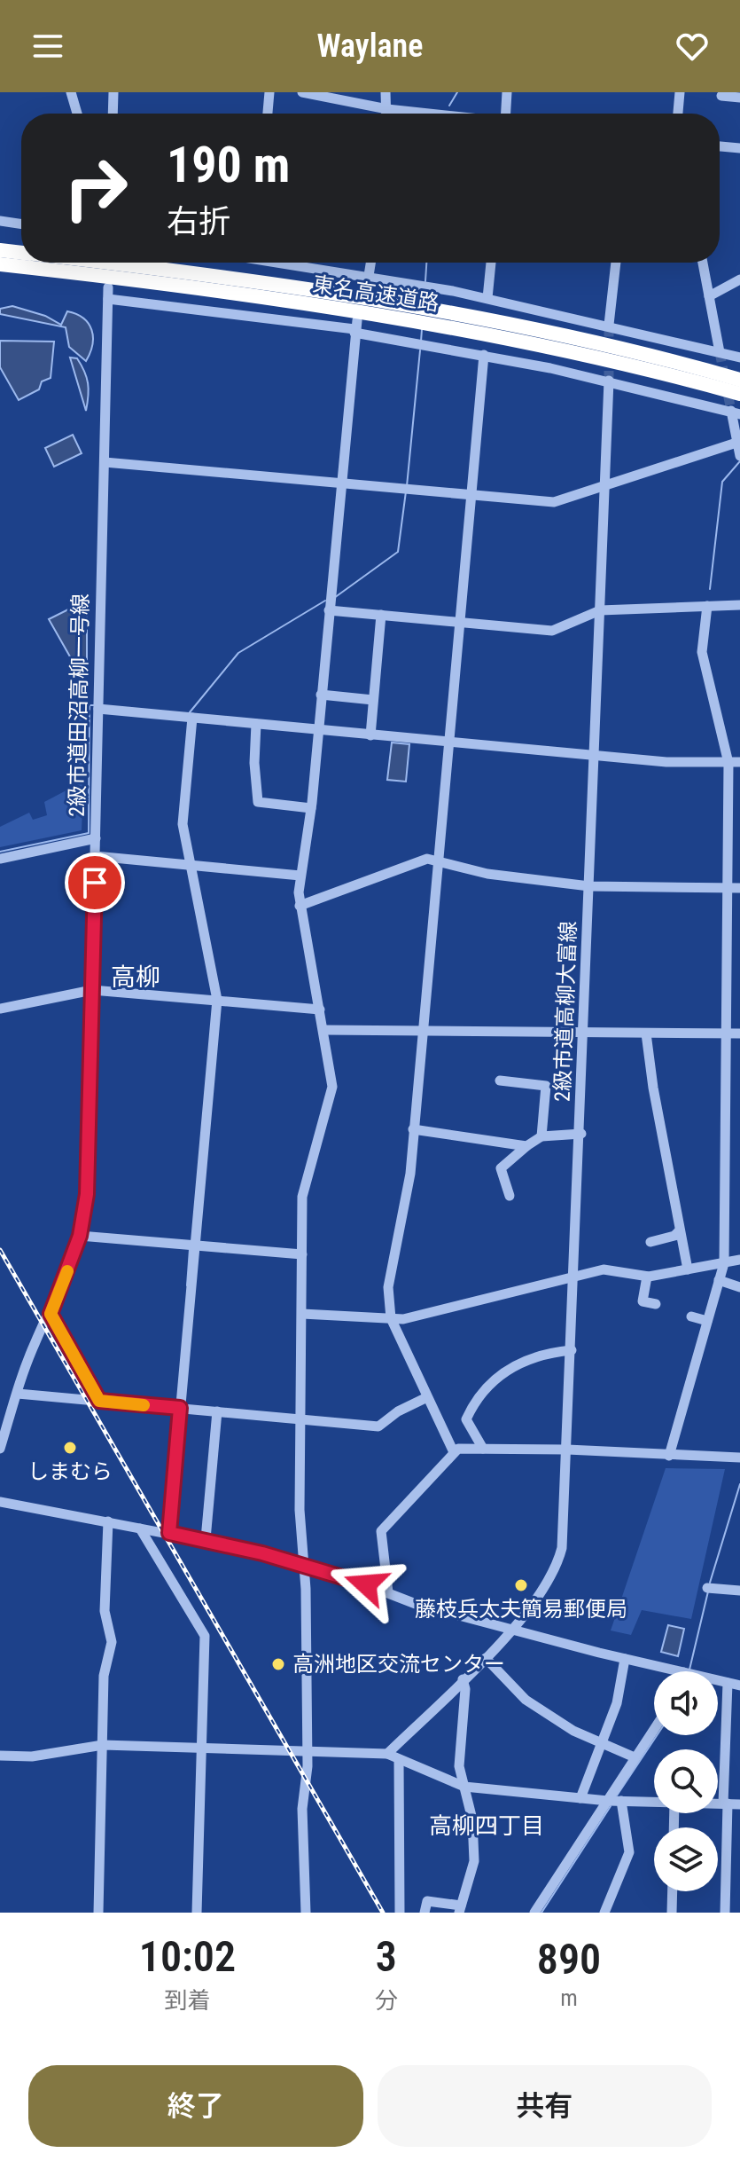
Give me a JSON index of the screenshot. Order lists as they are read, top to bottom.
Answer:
{
  "streets": {
    "highway": ["東名高速道路"],
    "street": ["2級市道田沼高柳一号線", "2級市道高柳大富線"]
  },
  "districts": ["高柳", "高柳四丁目"],
  "places": ["しまむら", "藤枝兵太夫簡易郵便局", "高洲地区交流センター"],
  "page": {
    "header": "Waylane",
    "turn": ["190 m", "右折"],
    "eta": [
      "10:02",
      "到着",
      "3",
      "分",
      "890",
      "m"
    ],
    "buttons": ["終了", "共有"]
  }
}
